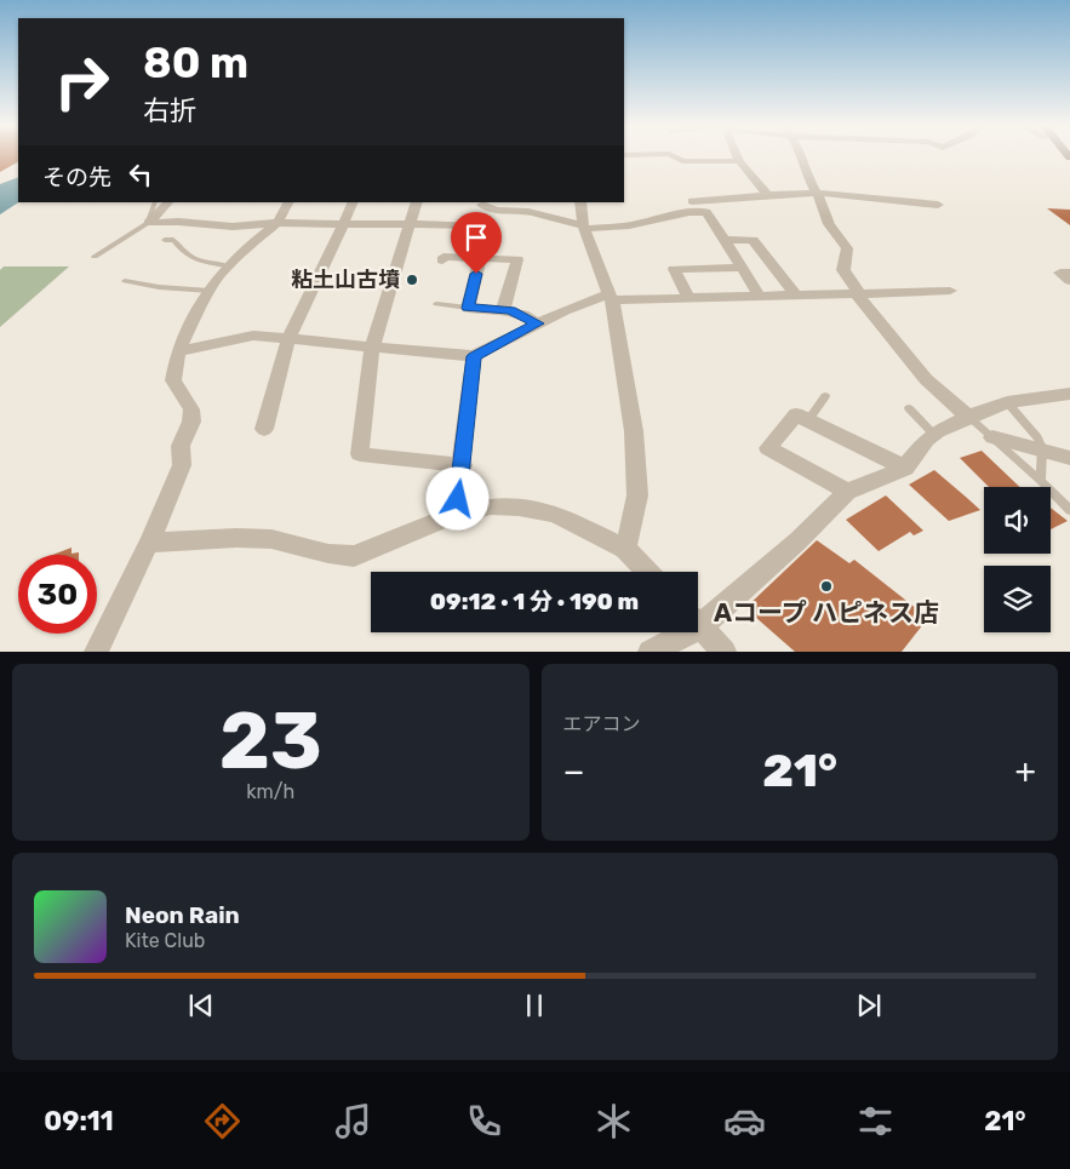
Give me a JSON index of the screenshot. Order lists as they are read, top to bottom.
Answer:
{
  "places": ["粘土山古墳", "Aコープ ハピネス店"],
  "page": {
    "turn": ["80 m", "右折"],
    "then": "その先",
    "limit": "30",
    "trip": "09:12 · 1 分 · 190 m",
    "tile": [
      ["23", "km/h"],
      "エアコン"
    ],
    "heat": ["−", "21°", "+"],
    "song": ["Neon Rain", "Kite Club"],
    "tabs": ["09:11", "21°"]
  }
}
